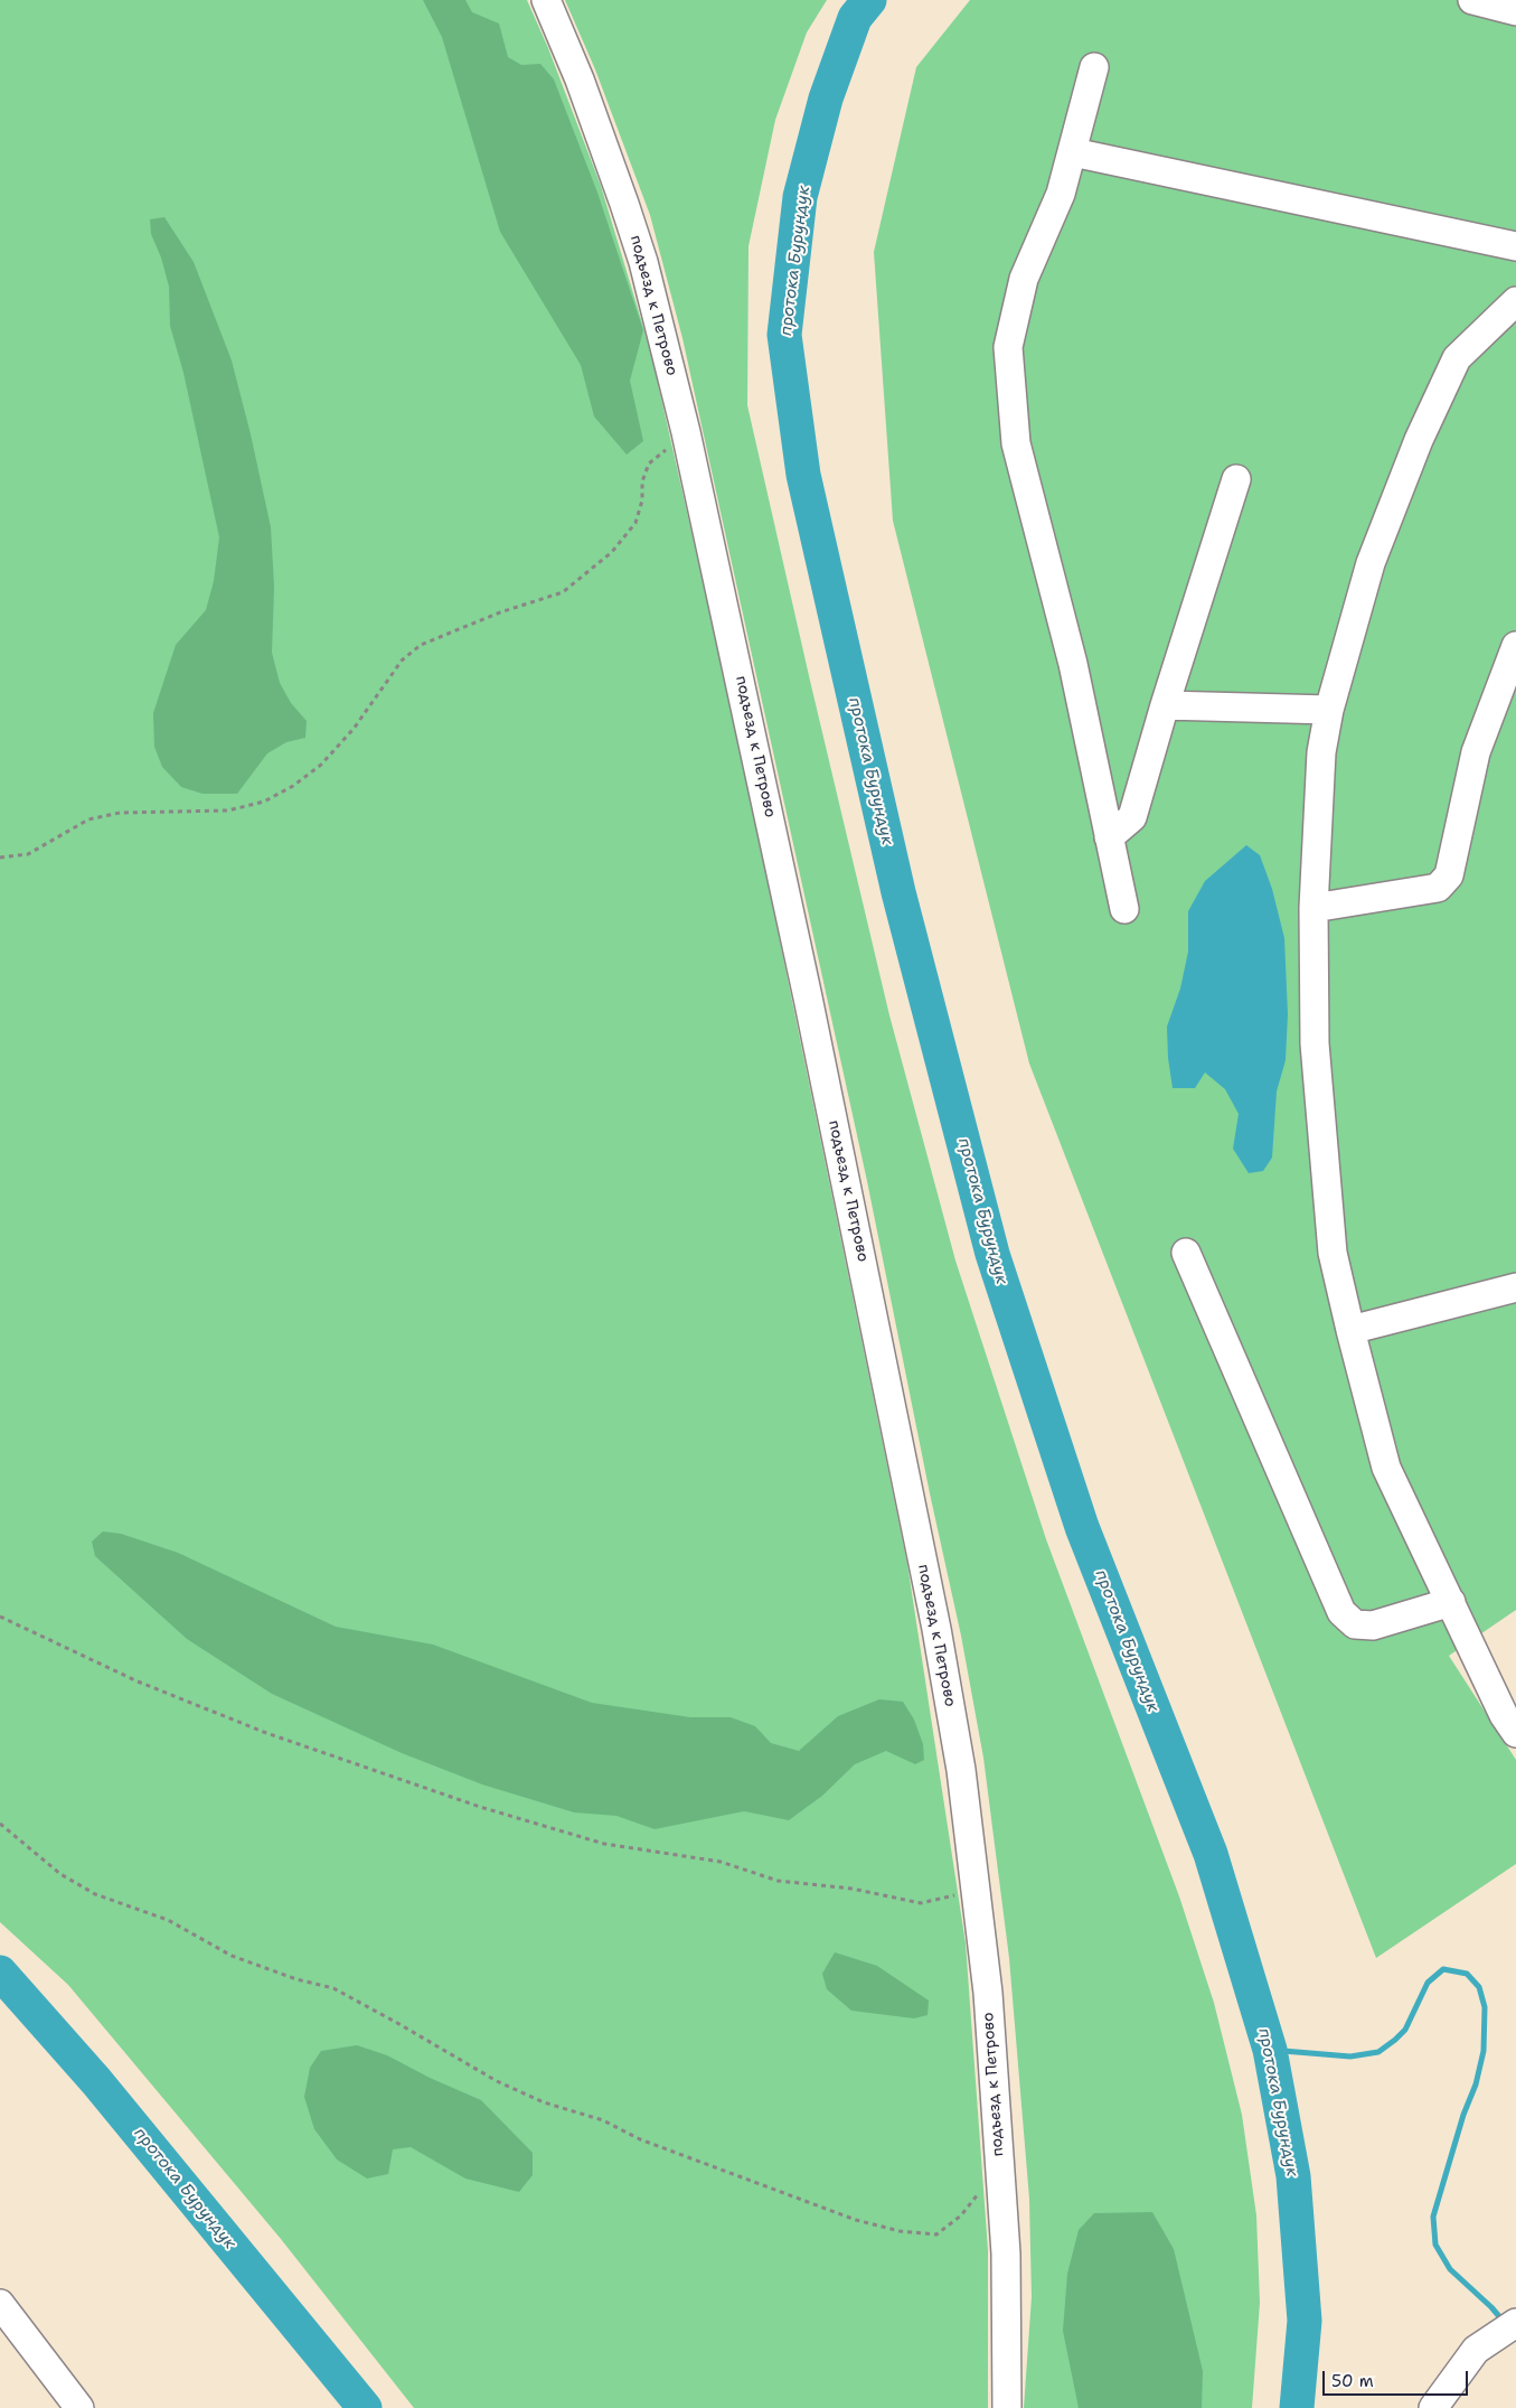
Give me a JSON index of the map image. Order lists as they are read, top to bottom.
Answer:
{
  "streets": {
    "street": ["подъезд к Петрово"]
  },
  "water": ["протока Бурундук"],
  "scale_bar": "50 m"
}
